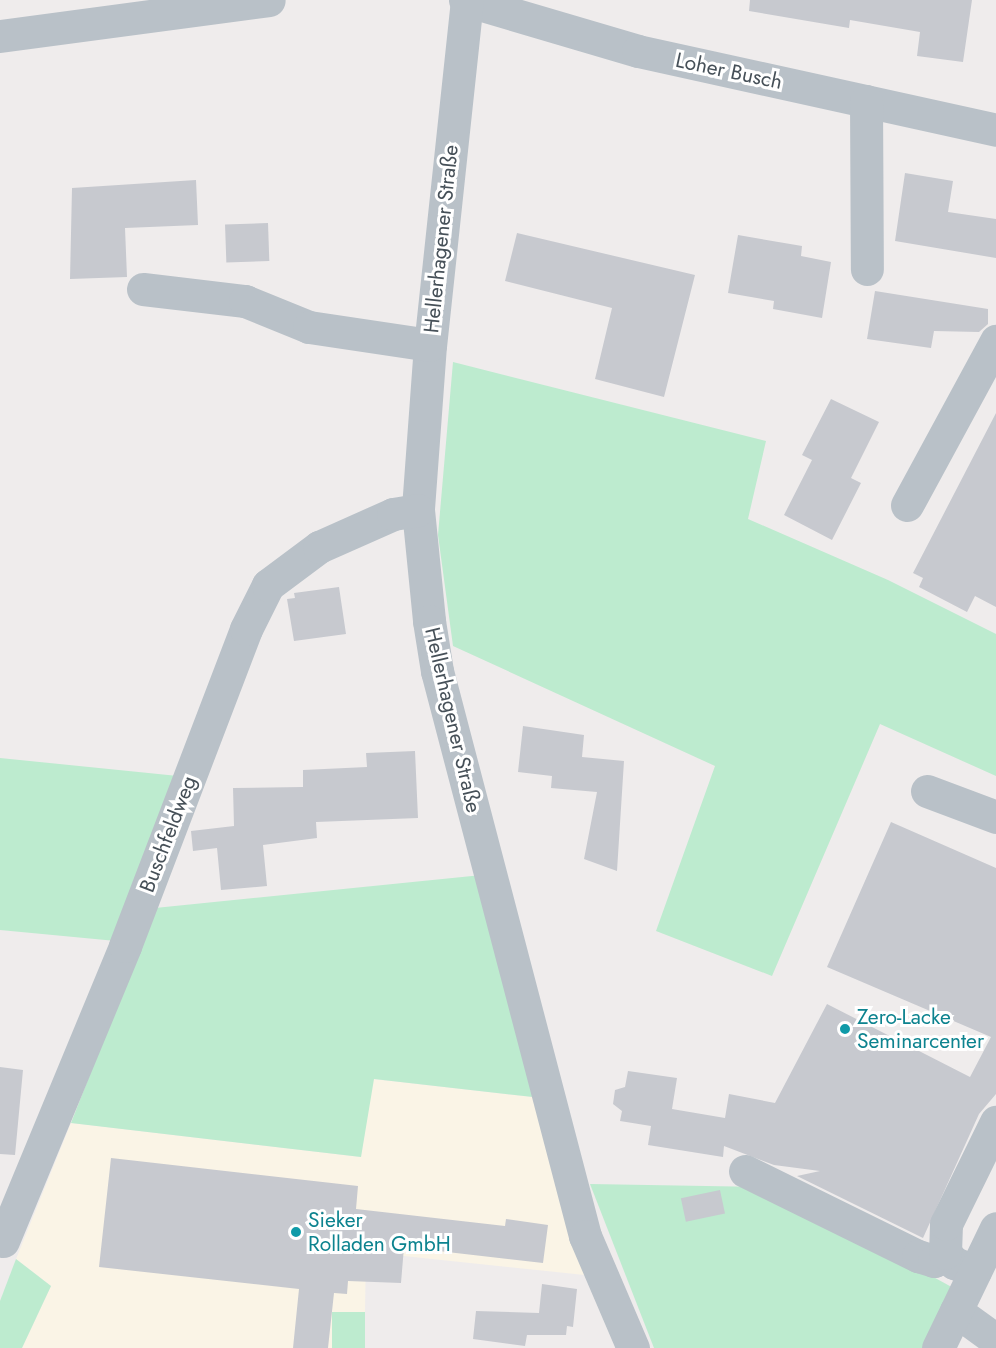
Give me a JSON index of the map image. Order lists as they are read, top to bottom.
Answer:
{
  "streets": {
    "street": ["Loher Busch", "Hellerhagener Straße", "Buschfeldweg"]
  },
  "crossings": [
    ["Loher Busch", "Hellerhagener Straße"],
    ["Hellerhagener Straße", "Buschfeldweg"]
  ],
  "places": ["Zero-Lacke Seminarcenter", "Sieker Rolladen GmbH"]
}
